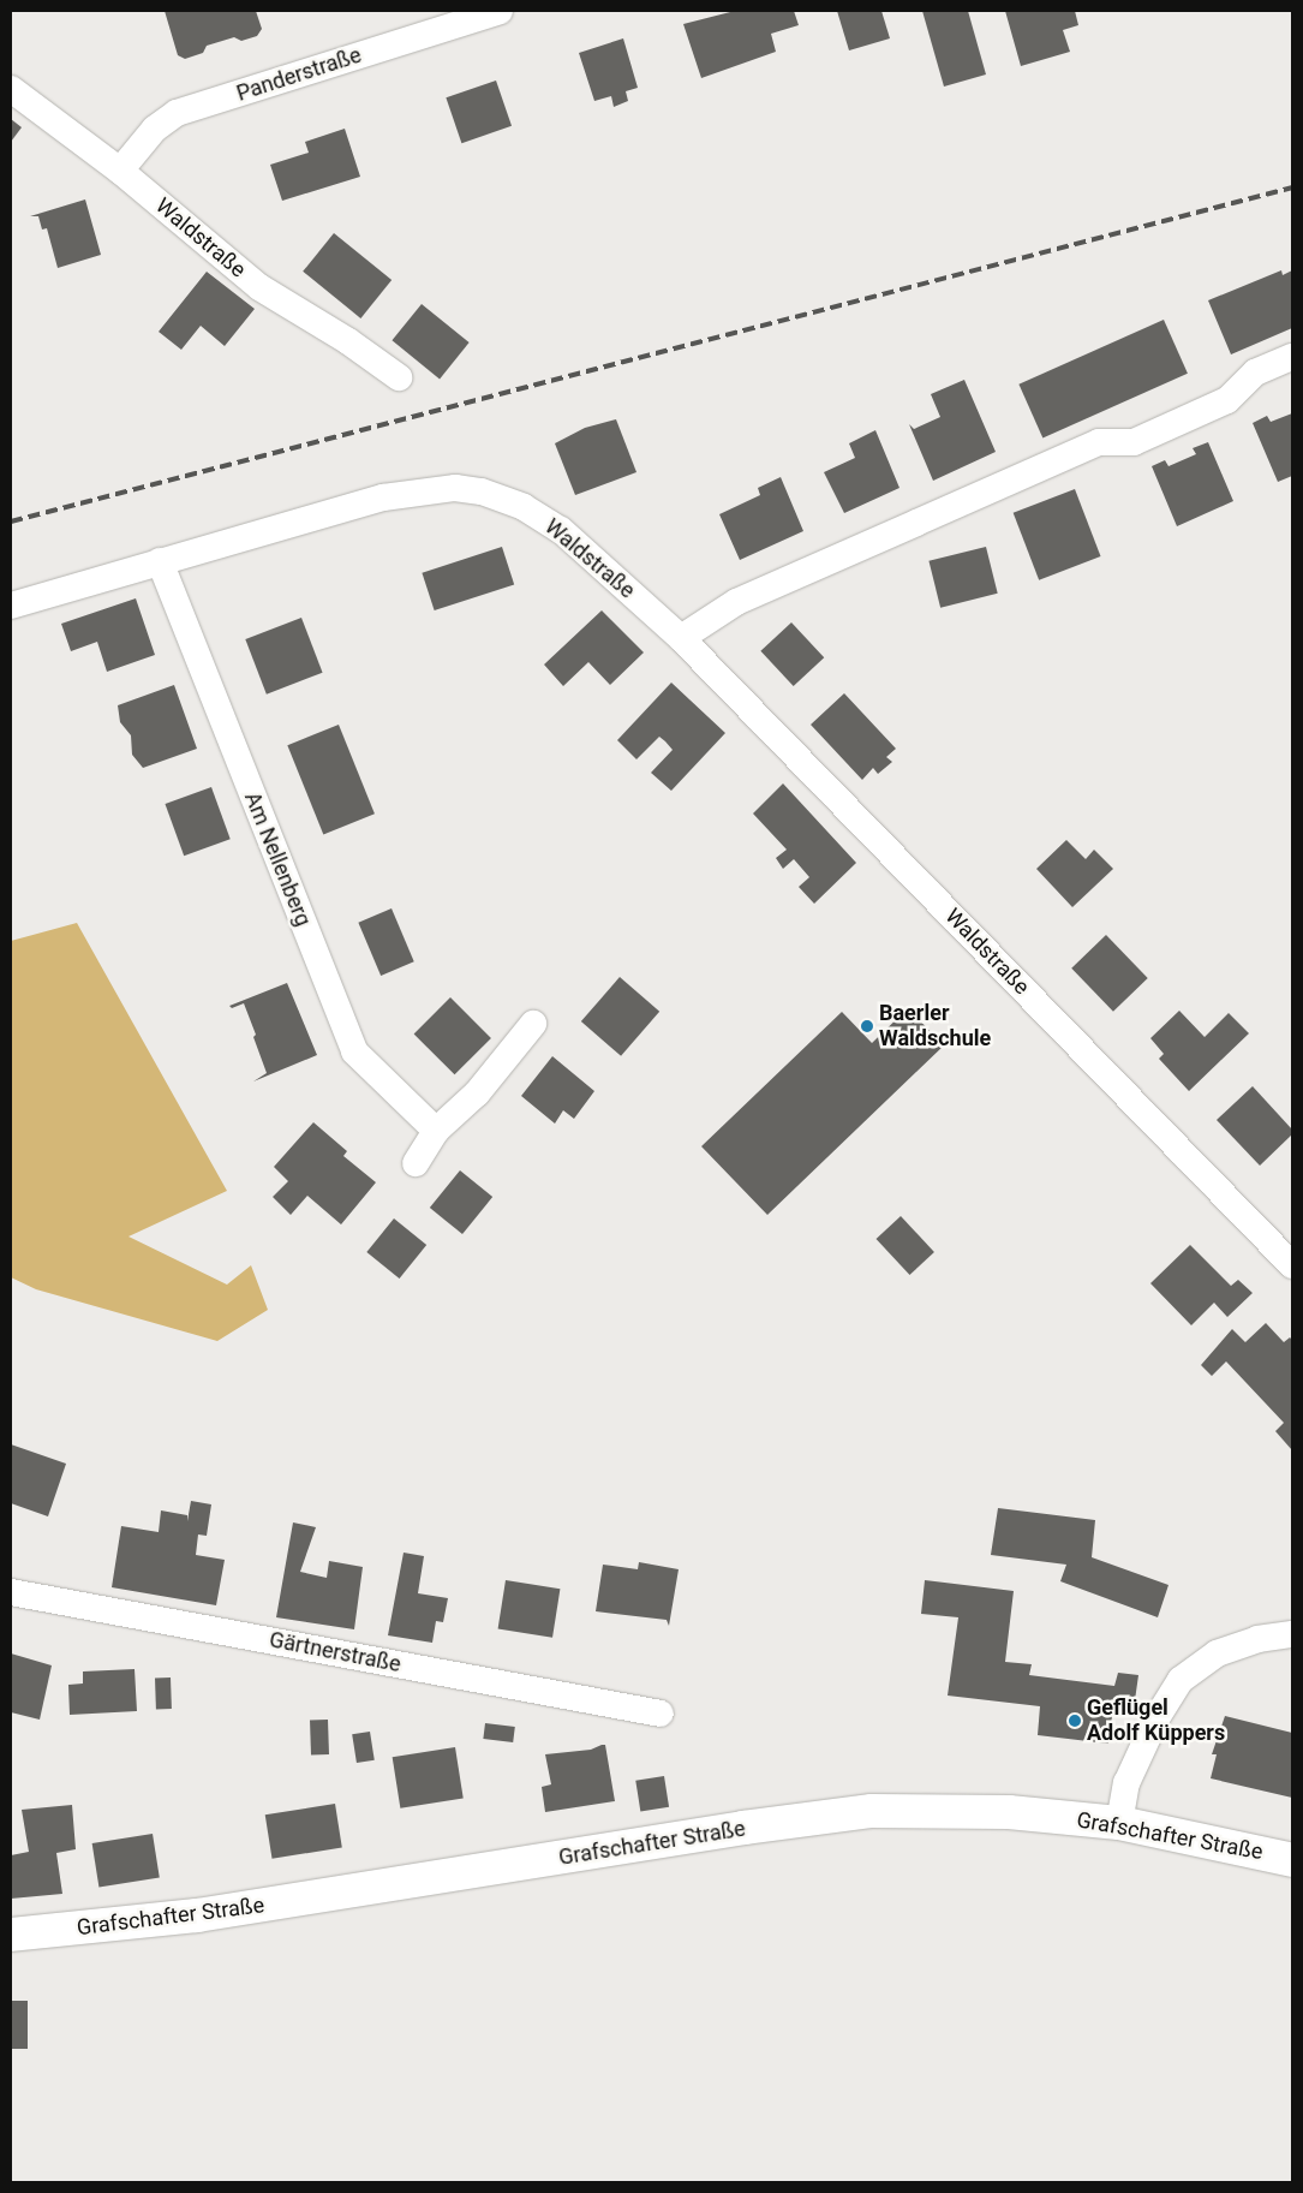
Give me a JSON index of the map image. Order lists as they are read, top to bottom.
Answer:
{
  "streets": {
    "main road": ["Grafschafter Straße"],
    "street": [
      "Panderstraße",
      "Waldstraße",
      "Am Nellenberg",
      "Gärtnerstraße"
    ]
  },
  "crossings": [
    ["Panderstraße", "Waldstraße"],
    ["Waldstraße", "Am Nellenberg"]
  ],
  "places": ["Baerler Waldschule", "Geflügel Adolf Küppers"]
}
